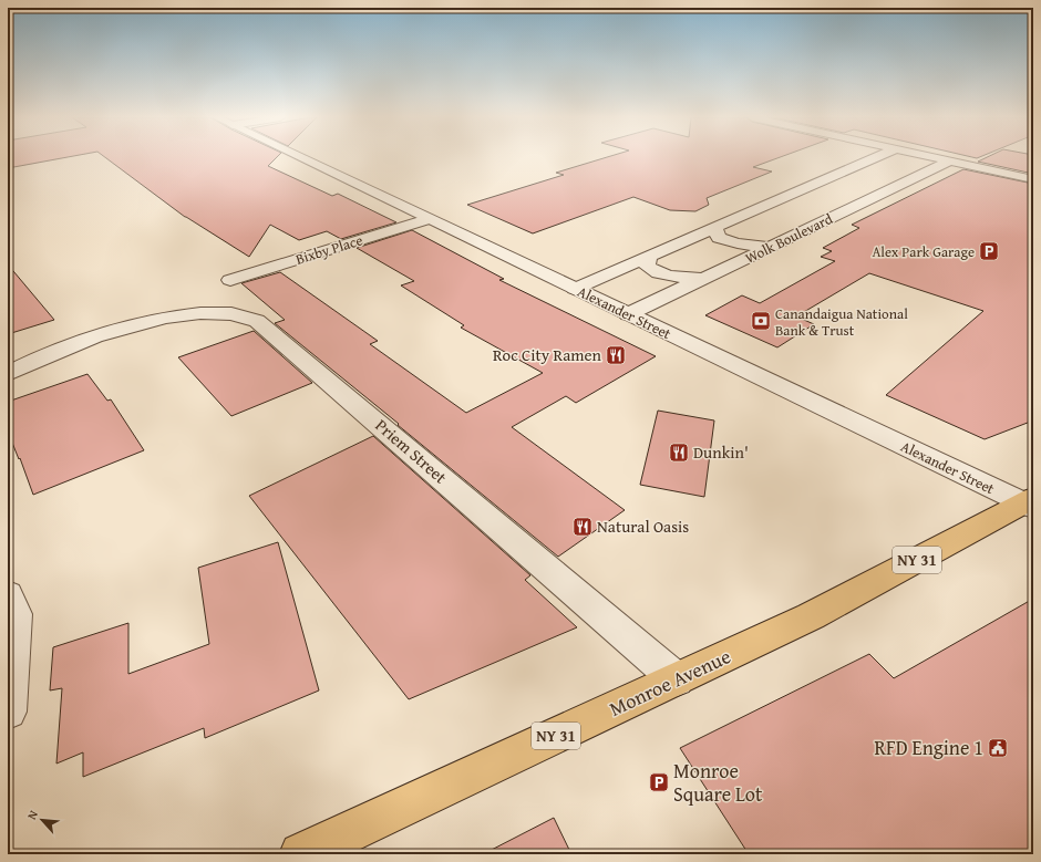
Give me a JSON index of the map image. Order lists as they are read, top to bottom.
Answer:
{
  "streets": {
    "main road": ["NY 31", "Monroe Avenue"],
    "street": [
      "Wolk Boulevard",
      "Bixby Place",
      "Alexander Street",
      "Priem Street"
    ]
  },
  "crossings": [
    ["Wolk Boulevard", "Alexander Street"],
    ["Bixby Place", "Alexander Street"],
    ["Alexander Street", "Monroe Avenue"],
    ["Priem Street", "Monroe Avenue"]
  ],
  "places": {
    "parking": ["Alex Park Garage", "Monroe Square Lot"],
    "bank": ["Canandaigua National Bank & Trust"],
    "restaurant": ["Roc City Ramen", "Dunkin'", "Natural Oasis"],
    "public building": ["RFD Engine 1"]
  },
  "north": "top left"
}
